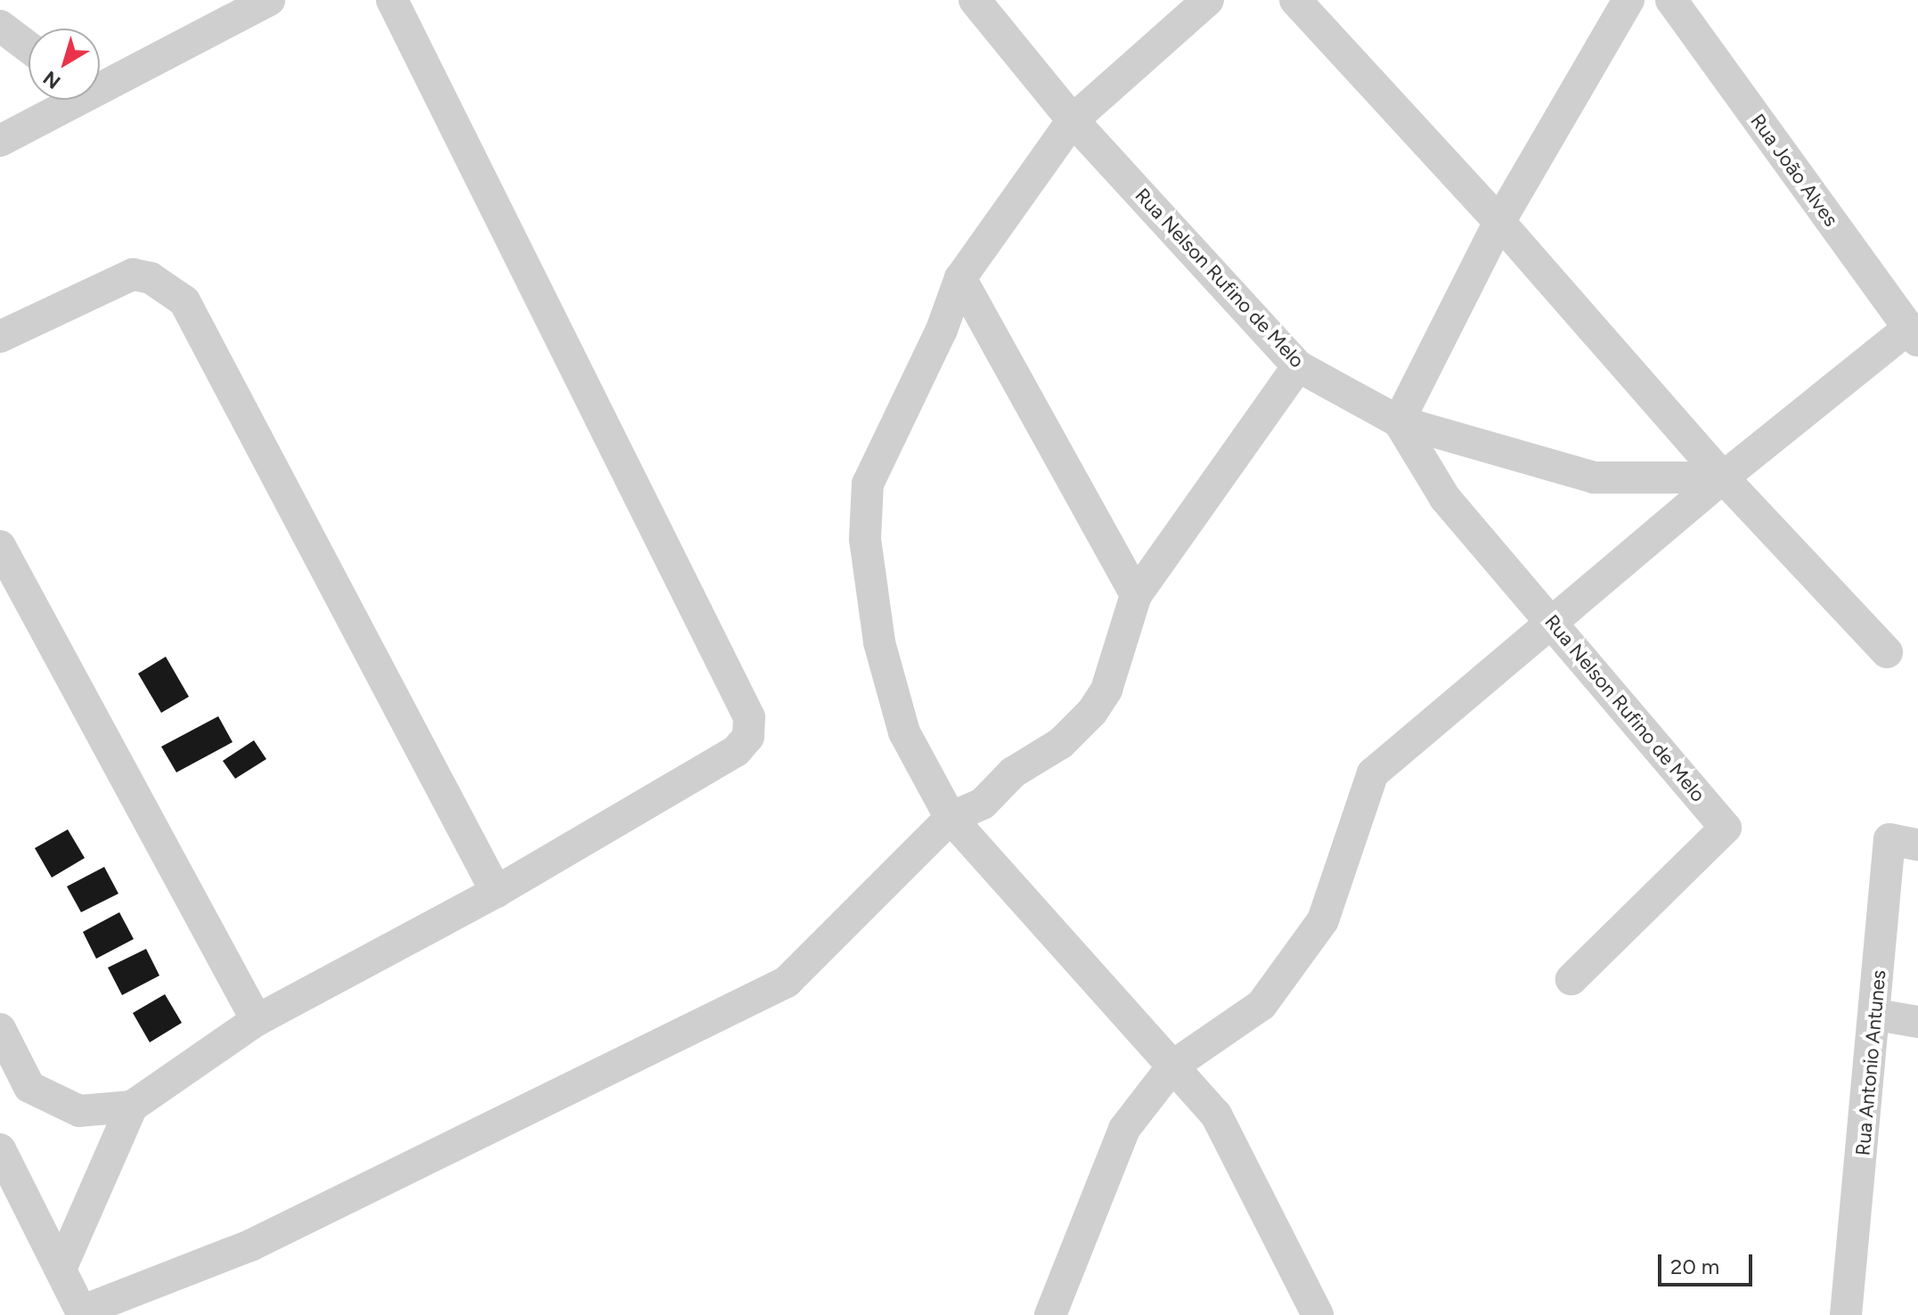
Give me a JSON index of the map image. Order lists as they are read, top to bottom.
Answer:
{
  "streets": {
    "street": ["Rua João Alves", "Rua Nelson Rufino de Melo", "Rua Antonio Antunes"]
  },
  "scale_bar": "20 m",
  "north": "bottom left"
}
